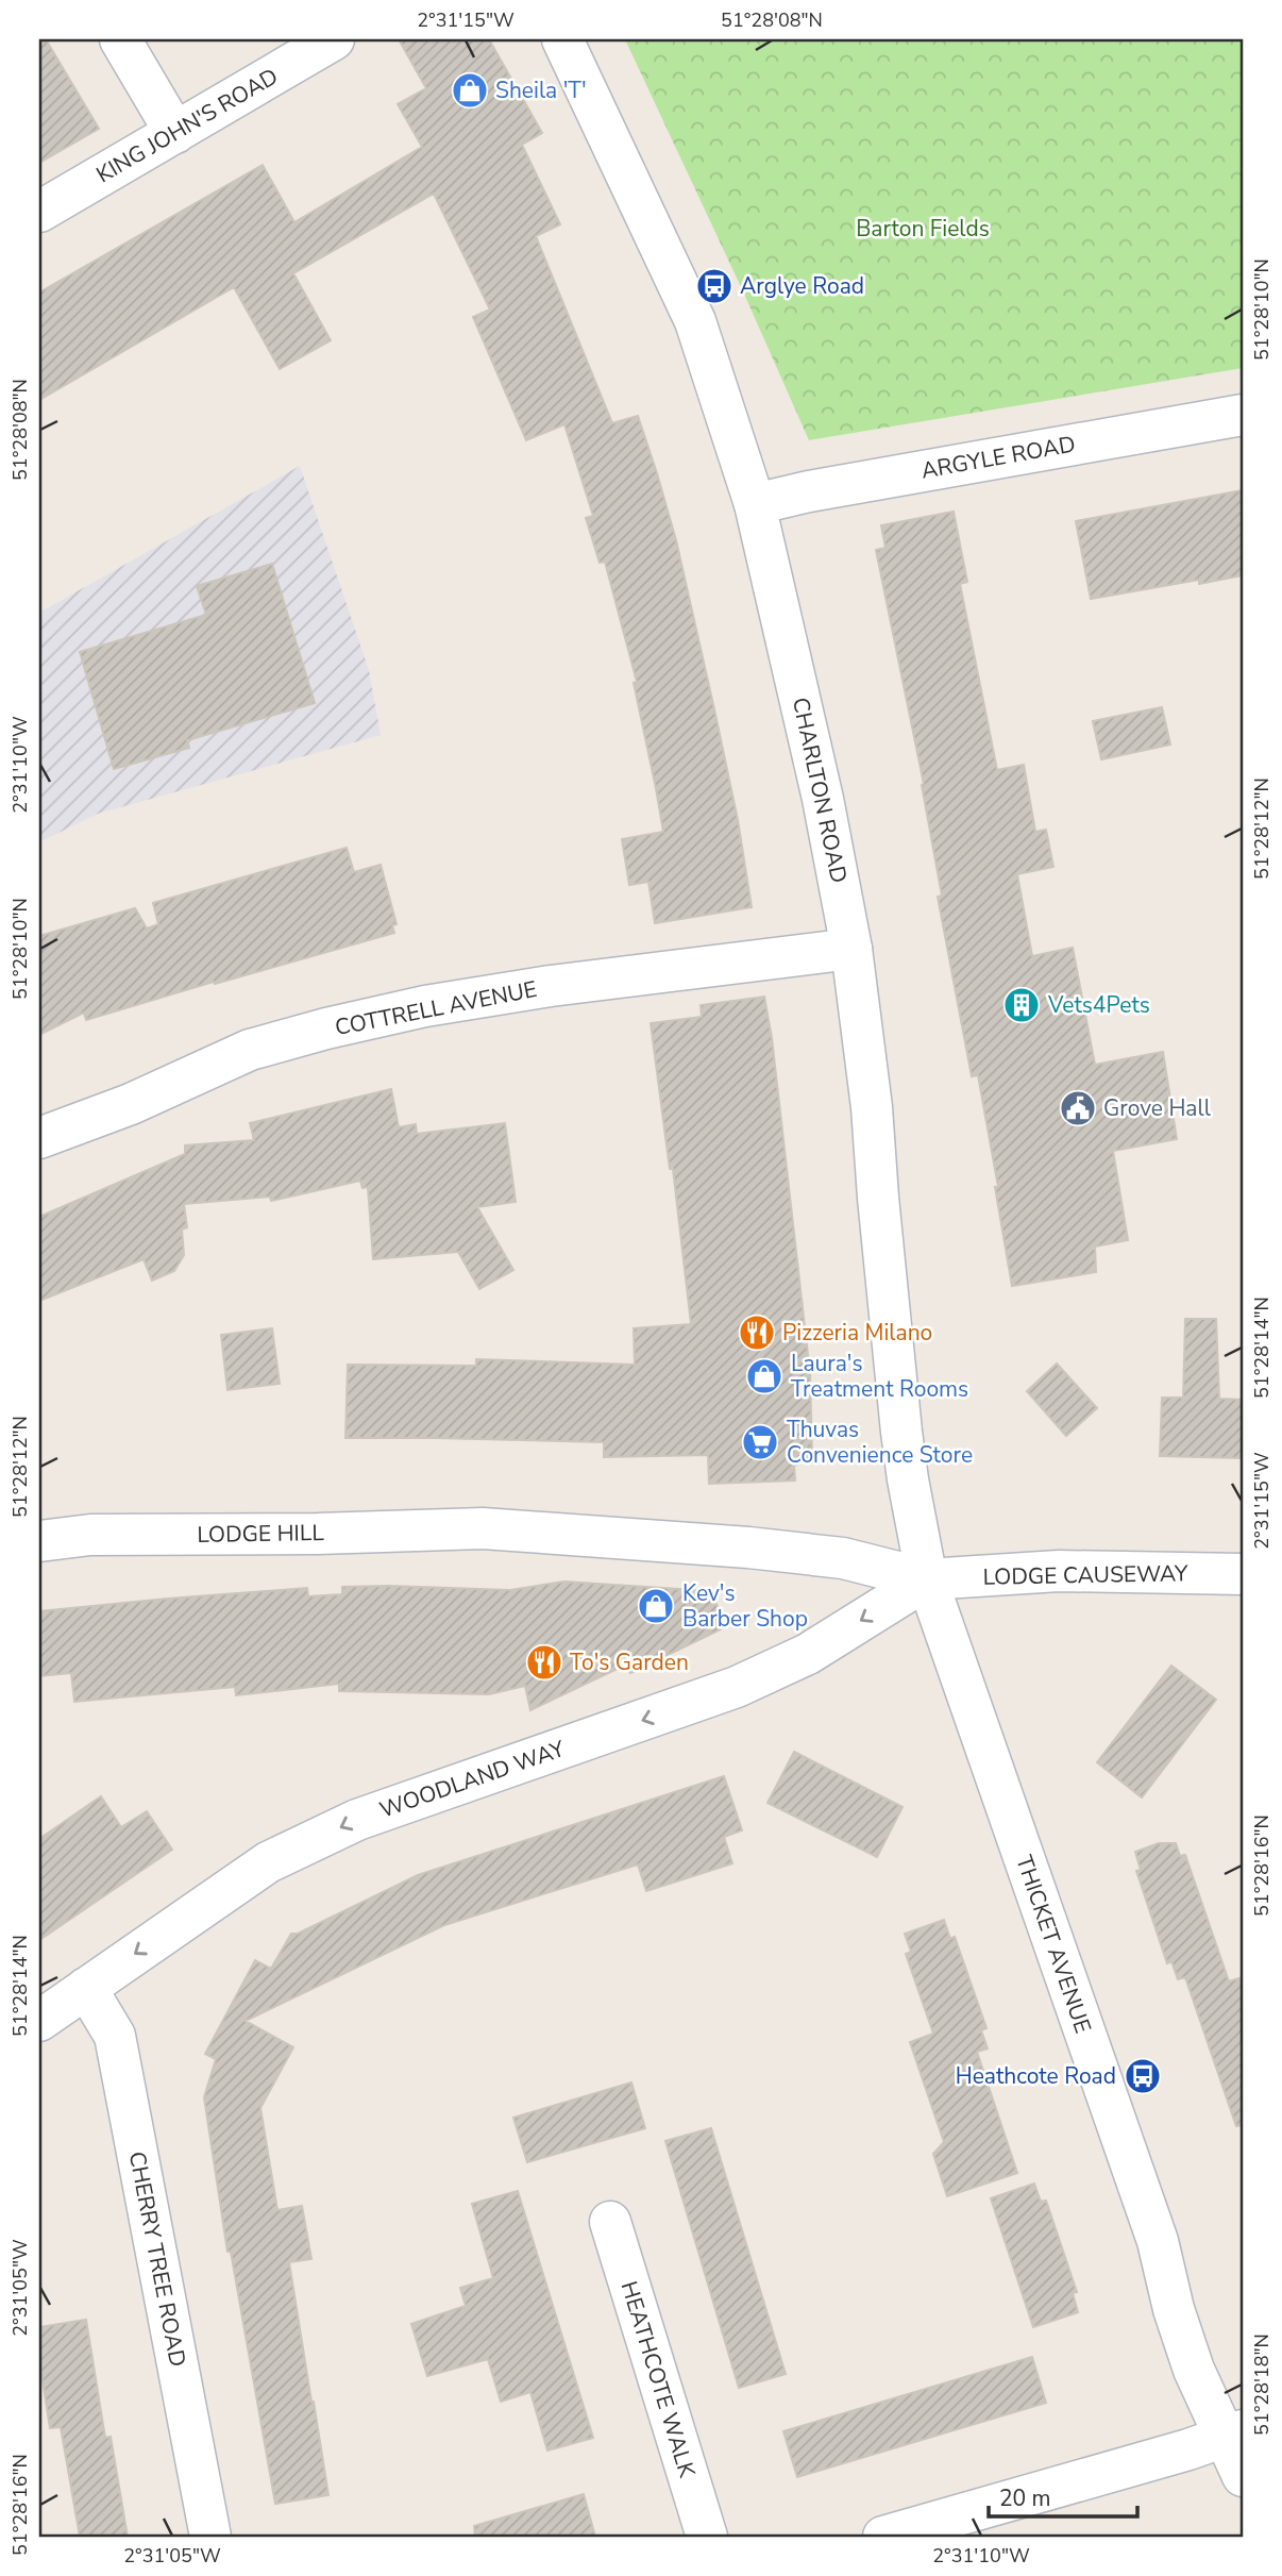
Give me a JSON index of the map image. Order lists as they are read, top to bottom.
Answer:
{
  "streets": {
    "street": [
      "KING JOHN'S ROAD",
      "ARGYLE ROAD",
      "CHARLTON ROAD",
      "COTTRELL AVENUE",
      "LODGE HILL",
      "LODGE CAUSEWAY",
      "WOODLAND WAY",
      "THICKET AVENUE",
      "CHERRY TREE ROAD",
      "HEATHCOTE WALK"
    ]
  },
  "crossings": [
    ["ARGYLE ROAD", "CHARLTON ROAD"],
    ["CHARLTON ROAD", "COTTRELL AVENUE"],
    ["CHARLTON ROAD", "LODGE HILL"],
    ["CHARLTON ROAD", "LODGE CAUSEWAY"],
    ["CHARLTON ROAD", "WOODLAND WAY"],
    ["CHARLTON ROAD", "THICKET AVENUE"],
    ["LODGE HILL", "LODGE CAUSEWAY"],
    ["LODGE HILL", "WOODLAND WAY"],
    ["LODGE HILL", "THICKET AVENUE"],
    ["LODGE CAUSEWAY", "WOODLAND WAY"],
    ["LODGE CAUSEWAY", "THICKET AVENUE"],
    ["WOODLAND WAY", "THICKET AVENUE"],
    ["WOODLAND WAY", "CHERRY TREE ROAD"]
  ],
  "one_way": ["WOODLAND WAY"],
  "parks": ["Barton Fields"],
  "places": {
    "shop": ["Sheila 'T'", "Laura's Treatment Rooms", "Kev's Barber Shop"],
    "bus stop": ["Arglye Road", "Heathcote Road"],
    "building": ["Vets4Pets"],
    "public building": ["Grove Hall"],
    "restaurant": ["Pizzeria Milano", "To's Garden"],
    "supermarket": ["Thuvas Convenience Store"]
  },
  "scale_bar": "20 m",
  "coordinates": [
    "2°31'15\"W",
    "51°28'08\"N",
    "51°28'10\"N",
    "2°31'10\"W",
    "51°28'12\"N",
    "51°28'14\"N",
    "51°28'16\"N",
    "2°31'05\"W",
    "51°28'18\"N"
  ]
}
